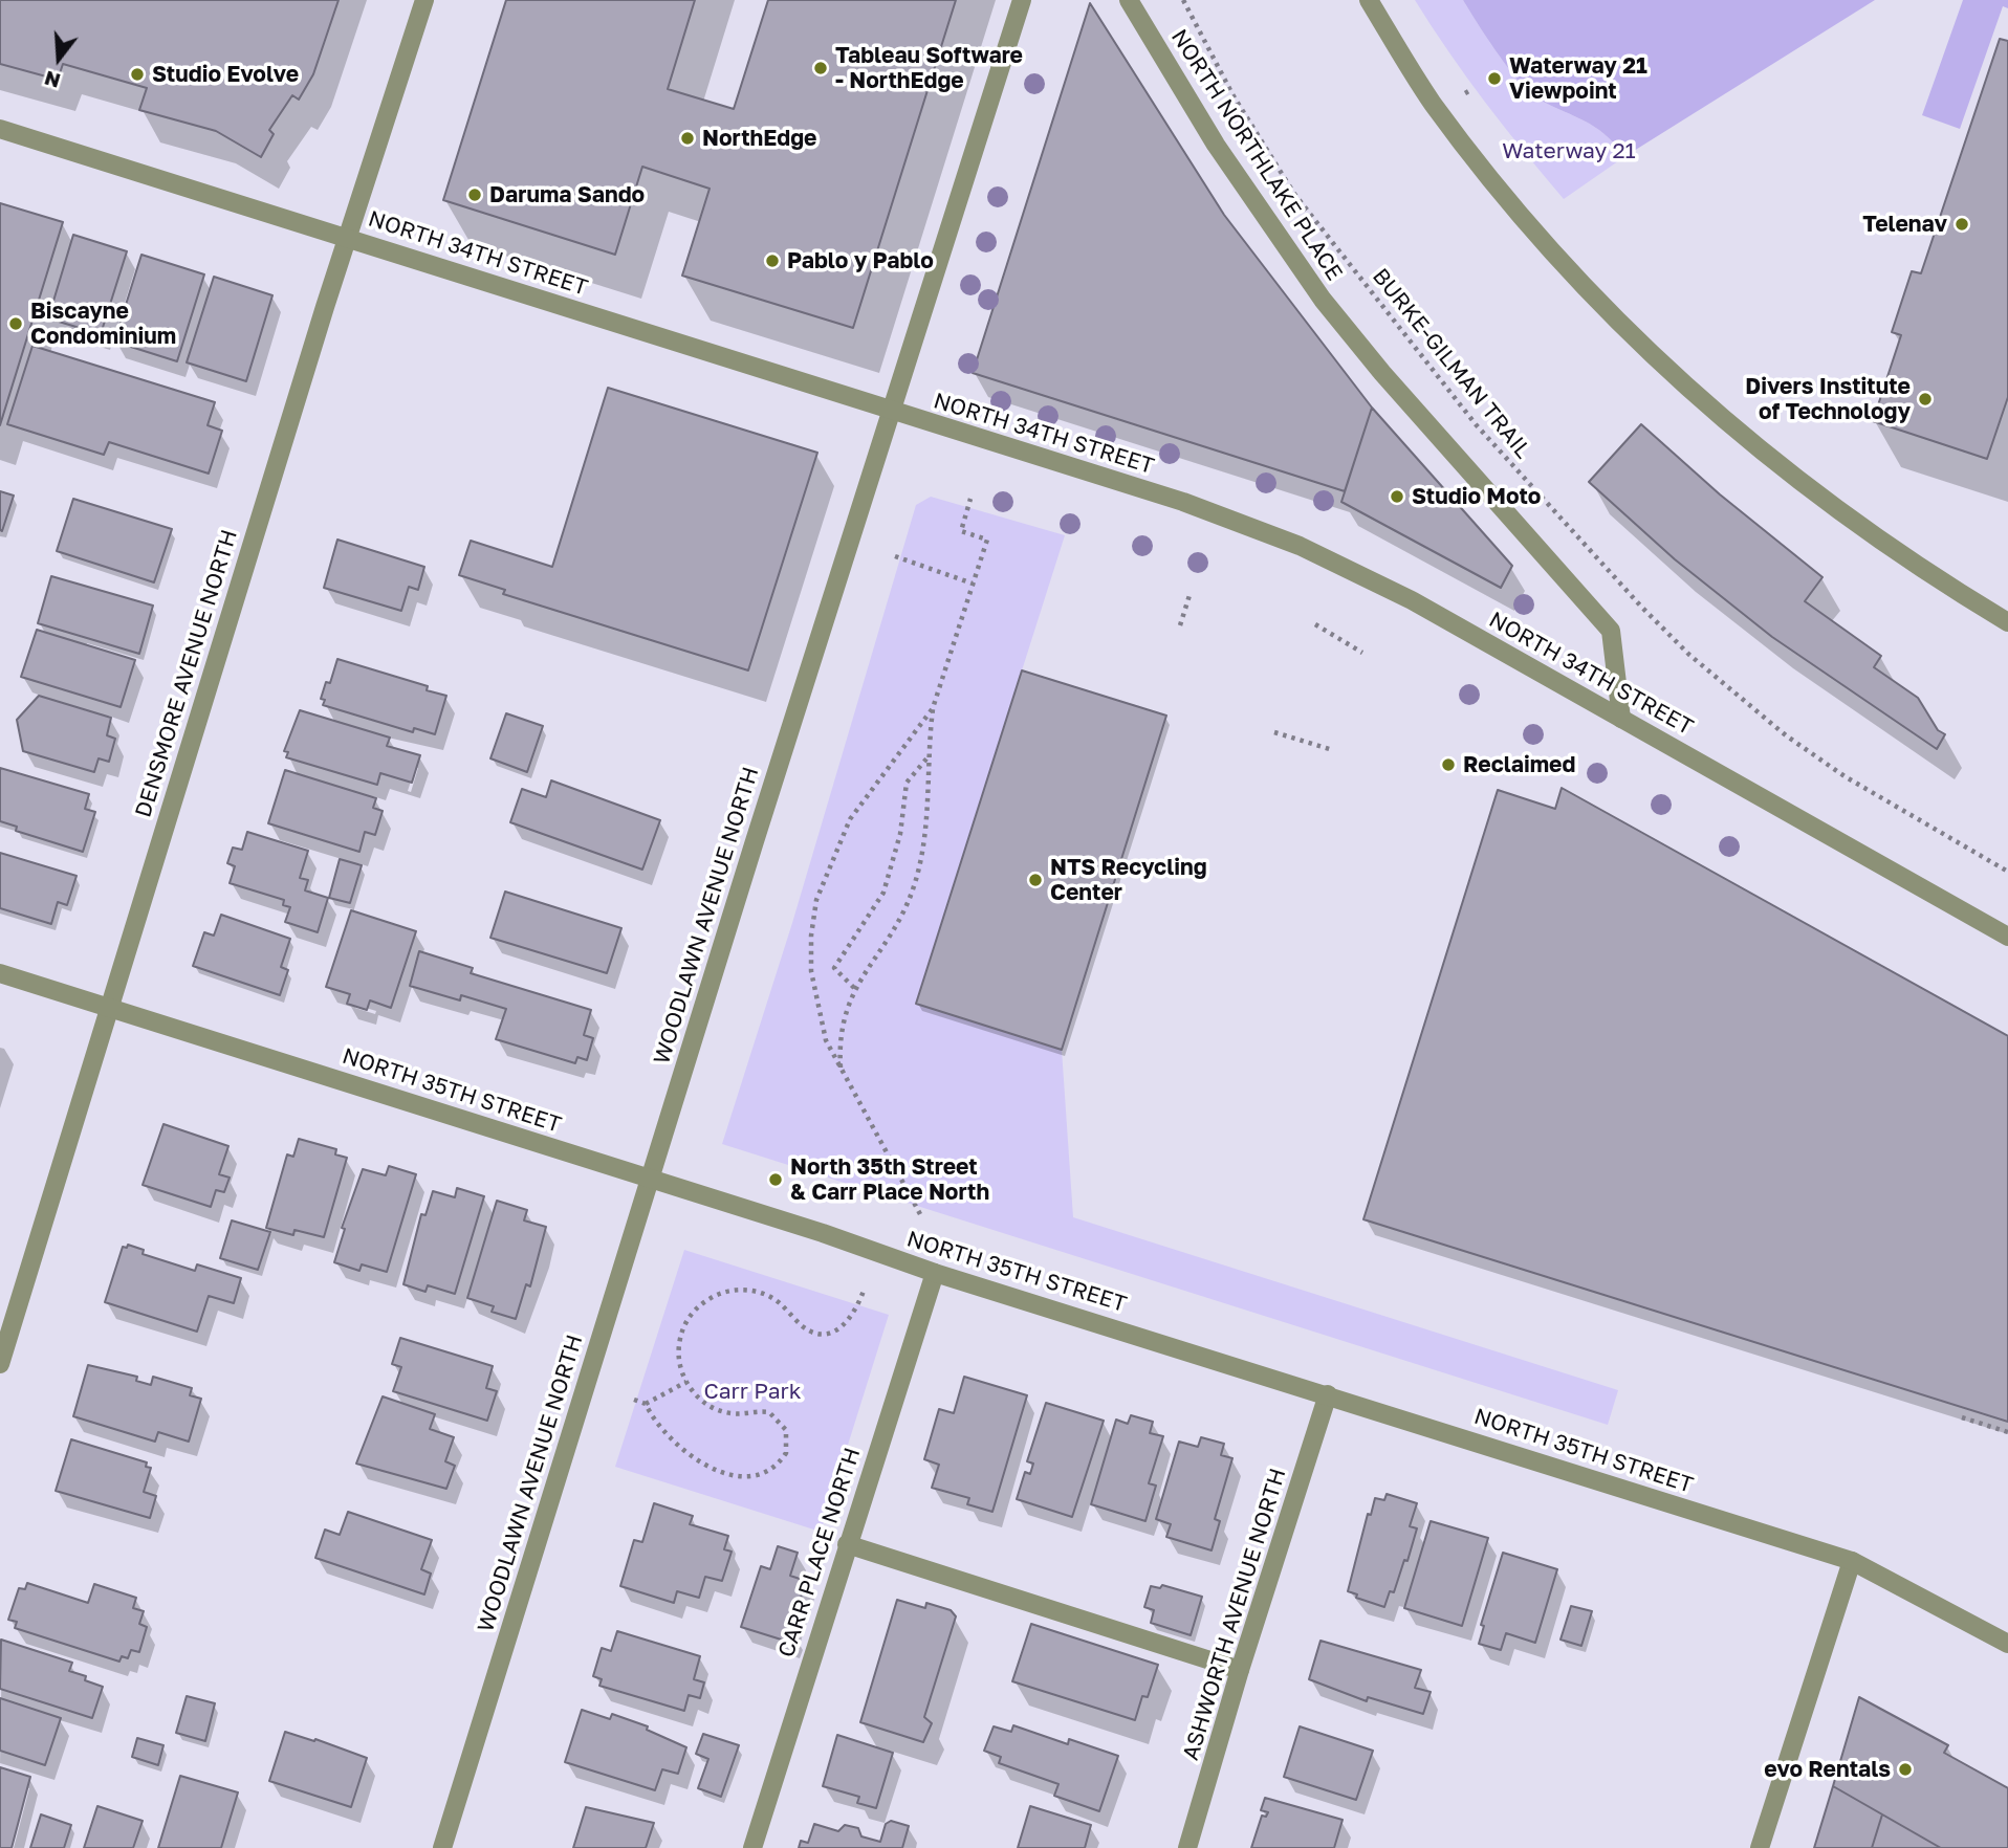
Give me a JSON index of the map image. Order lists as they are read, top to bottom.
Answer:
{
  "streets": {
    "street": [
      "NORTH NORTHLAKE PLACE",
      "NORTH 34TH STREET",
      "DENSMORE AVENUE NORTH",
      "WOODLAWN AVENUE NORTH",
      "NORTH 35TH STREET",
      "CARR PLACE NORTH",
      "ASHWORTH AVENUE NORTH"
    ],
    "path": ["BURKE-GILMAN TRAIL"]
  },
  "crossings": [
    ["NORTH NORTHLAKE PLACE", "NORTH 34TH STREET"],
    ["NORTH 34TH STREET", "DENSMORE AVENUE NORTH"],
    ["NORTH 34TH STREET", "WOODLAWN AVENUE NORTH"],
    ["DENSMORE AVENUE NORTH", "NORTH 35TH STREET"],
    ["WOODLAWN AVENUE NORTH", "NORTH 35TH STREET"],
    ["NORTH 35TH STREET", "CARR PLACE NORTH"],
    ["NORTH 35TH STREET", "ASHWORTH AVENUE NORTH"]
  ],
  "parks": ["Waterway 21", "Carr Park"],
  "places": [
    "Tableau Software - NorthEdge",
    "Studio Evolve",
    "Waterway 21 Viewpoint",
    "NorthEdge",
    "Daruma Sando",
    "Telenav",
    "Pablo y Pablo",
    "Biscayne Condominium",
    "Divers Institute of Technology",
    "Studio Moto",
    "Reclaimed",
    "NTS Recycling Center",
    "North 35th Street & Carr Place North",
    "evo Rentals"
  ],
  "north": "bottom"
}
